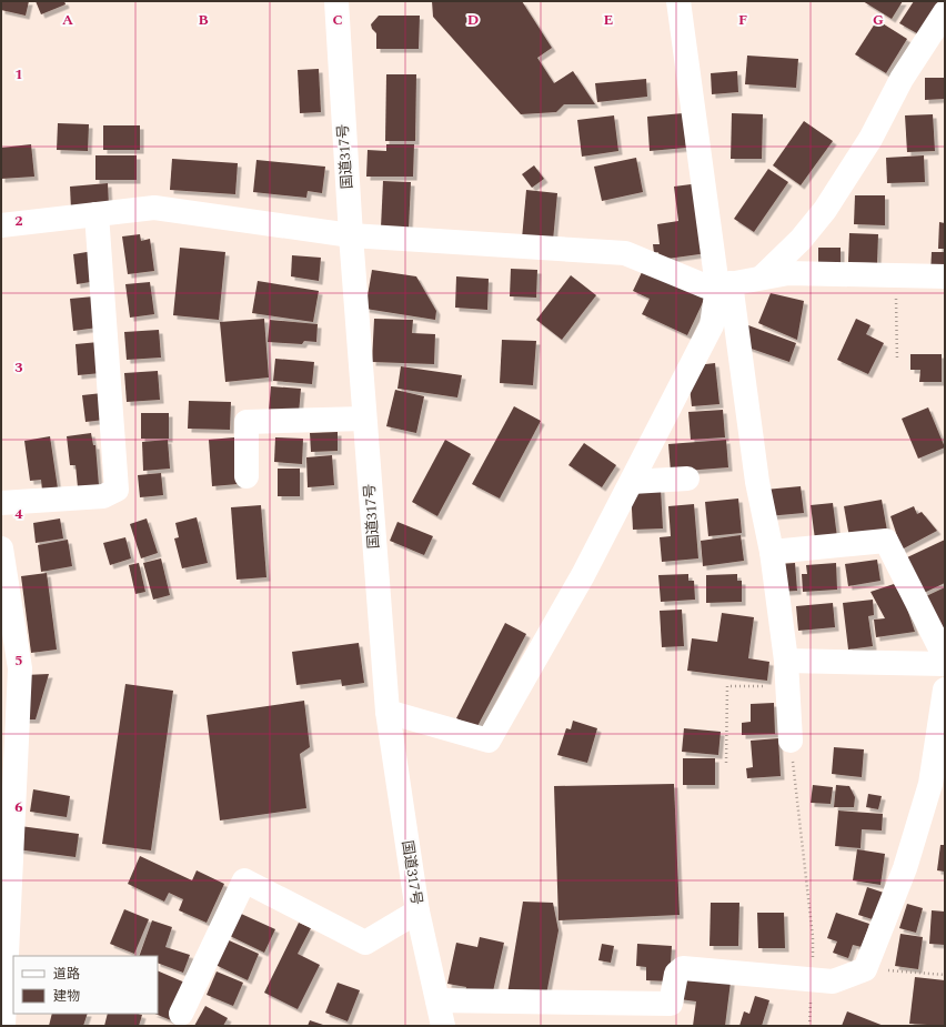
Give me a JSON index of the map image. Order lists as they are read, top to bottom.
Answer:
{
  "streets": {
    "main road": ["国道317号"]
  },
  "legend": ["道路", "建物"],
  "grid": {
    "columns": [
      "A",
      "B",
      "C",
      "D",
      "E",
      "F",
      "G"
    ],
    "rows": [
      "1",
      "2",
      "3",
      "4",
      "5",
      "6"
    ]
  }
}
